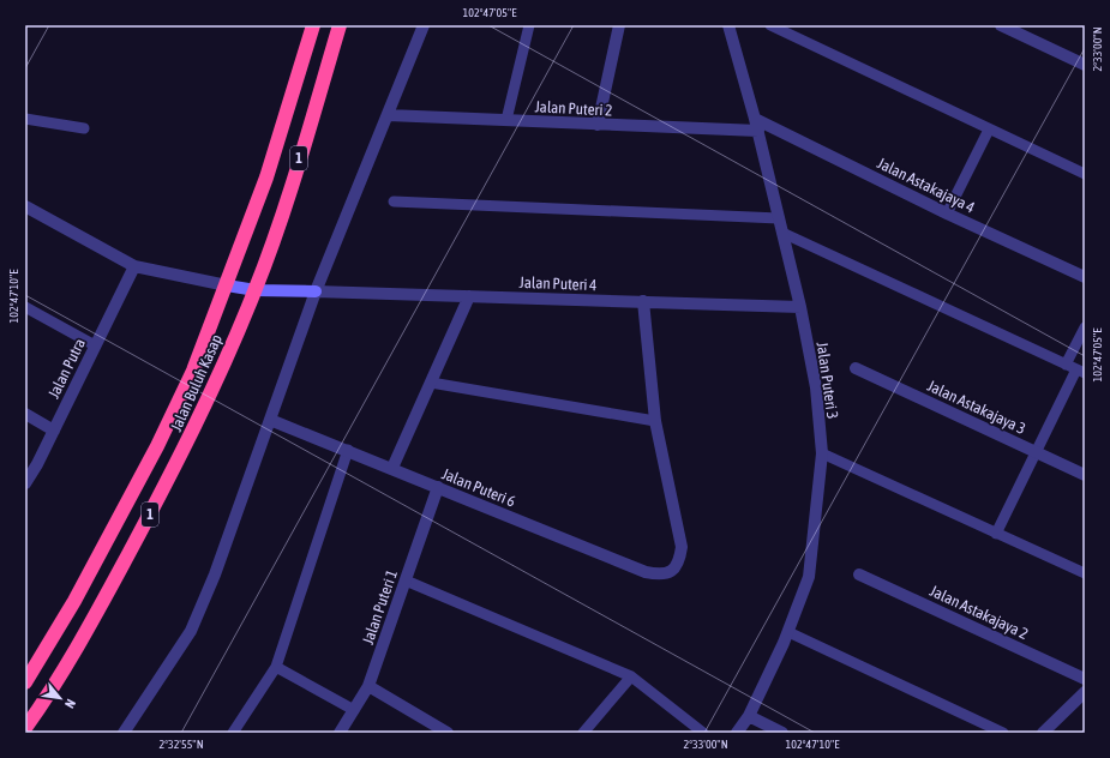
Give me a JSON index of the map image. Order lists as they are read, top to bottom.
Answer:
{
  "streets": {
    "highway": ["1", "Jalan Buluh Kasap"],
    "street": [
      "Jalan Puteri 2",
      "Jalan Astakajaya 4",
      "Jalan Puteri 4",
      "Jalan Putra",
      "Jalan Puteri 3",
      "Jalan Astakajaya 3",
      "Jalan Puteri 6",
      "Jalan Puteri 1",
      "Jalan Astakajaya 2"
    ]
  },
  "crossings": [
    ["Jalan Puteri 2", "Jalan Puteri 3"],
    ["Jalan Astakajaya 4", "Jalan Puteri 3"],
    ["Jalan Puteri 4", "Jalan Puteri 3"],
    ["Jalan Puteri 6", "Jalan Puteri 1"]
  ],
  "north": "bottom right",
  "coordinates": [
    "102°47'05\"E",
    "2°33'00\"N",
    "102°47'10\"E",
    "2°32'55\"N"
  ]
}
